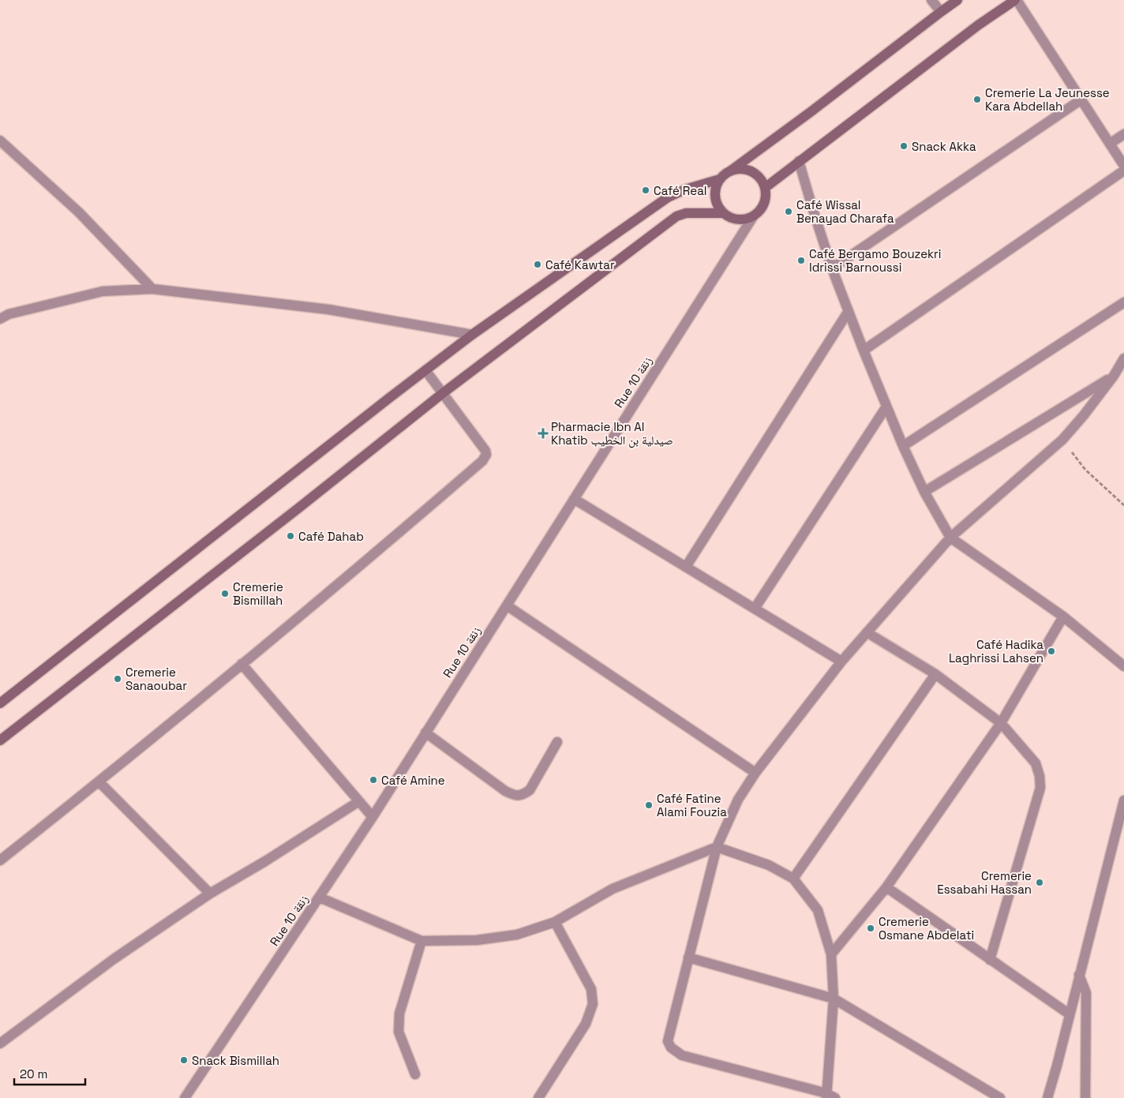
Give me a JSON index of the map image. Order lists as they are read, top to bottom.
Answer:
{
  "streets": {
    "street": ["Rue 10 زنقة"]
  },
  "places": {
    "other": [
      "Cremerie La Jeunesse Kara Abdellah",
      "Snack Akka",
      "Café Real",
      "Café Wissal Benayad Charafa",
      "Café Bergamo Bouzekri Idrissi Barnoussi",
      "Café Kawtar",
      "Café Dahab",
      "Cremerie Bismillah",
      "Café Hadika Laghrissi Lahsen",
      "Cremerie Sanaoubar",
      "Café Amine",
      "Café Fatine Alami Fouzia",
      "Cremerie Essabahi Hassan",
      "Cremerie Osmane Abdelati",
      "Snack Bismillah"
    ],
    "health": ["Pharmacie Ibn Al Khatib صيدلية بن الخطيب"]
  },
  "scale_bar": "20 m"
}
